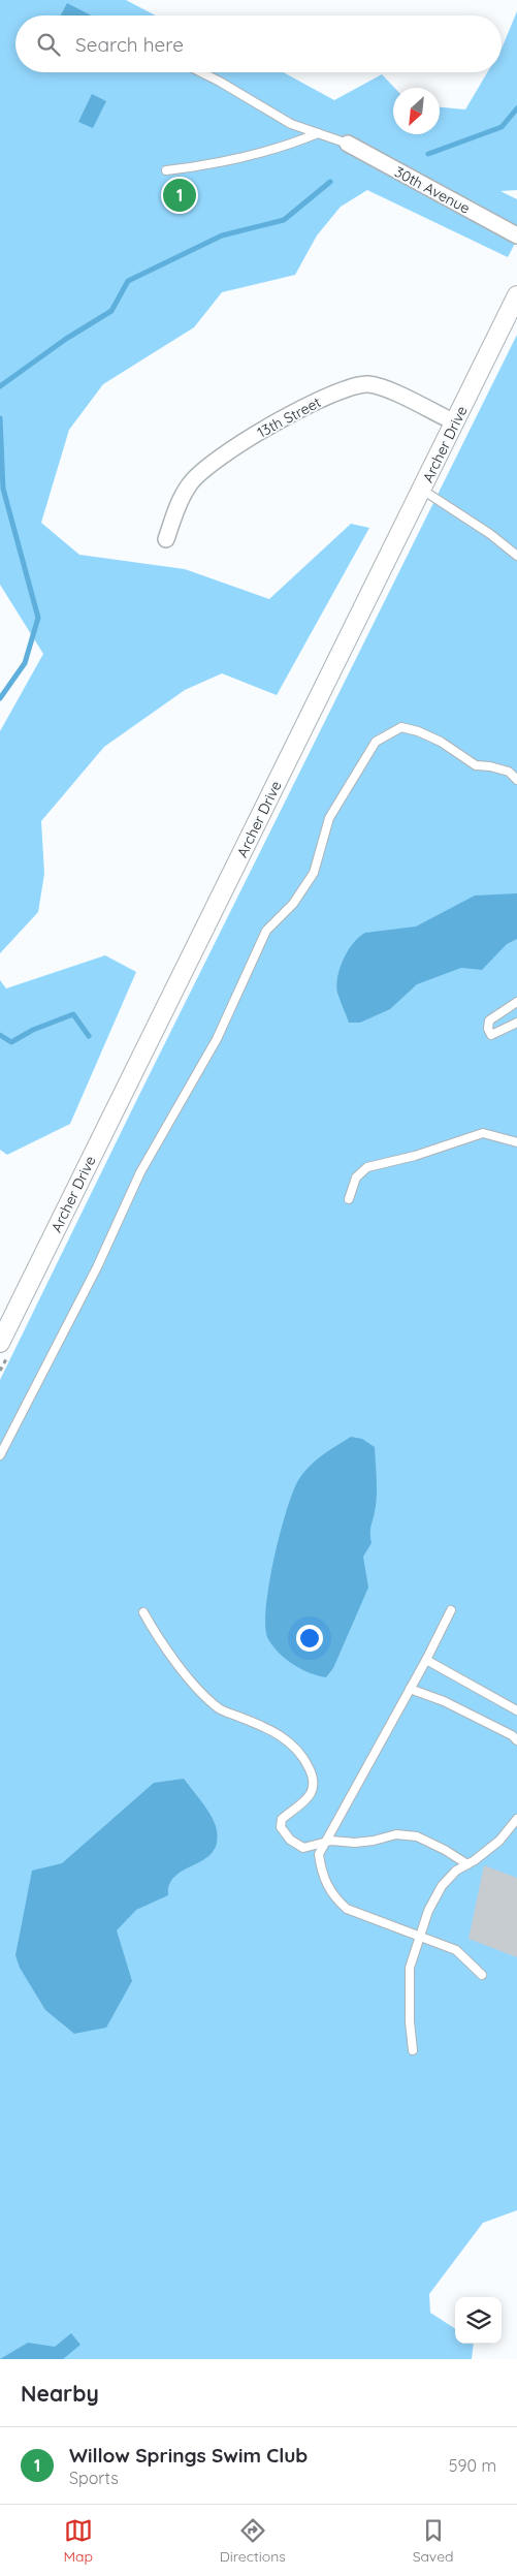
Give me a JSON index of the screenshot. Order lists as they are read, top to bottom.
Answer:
{
  "streets": {
    "street": ["30th Avenue", "13th Street", "Archer Drive"]
  },
  "crossings": [
    ["13th Street", "Archer Drive"]
  ],
  "north": "bottom left",
  "page": {
    "search": "Search here",
    "pins": "1",
    "heading": "Nearby",
    "list": [
      {
        "mark": "1",
        "name": "Willow Springs Swim Club",
        "note": "Sports",
        "value": "590 m"
      }
    ],
    "nav": ["Map", "Directions", "Saved"]
  }
}
